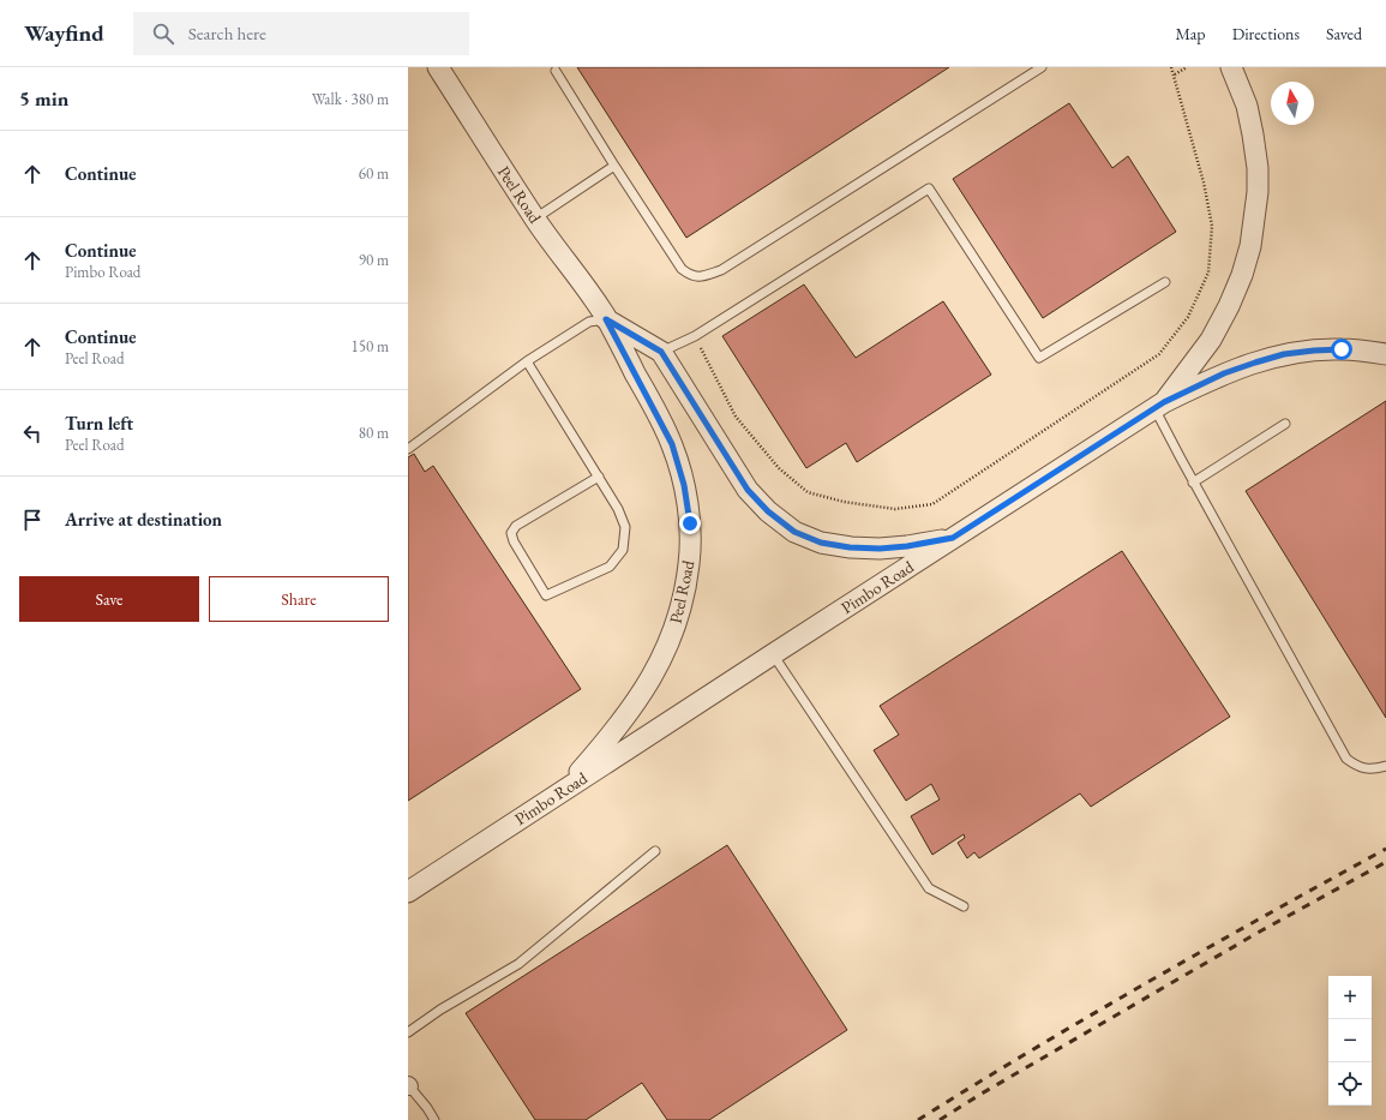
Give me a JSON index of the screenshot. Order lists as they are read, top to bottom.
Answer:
{
  "streets": {
    "street": ["Peel Road", "Pimbo Road"]
  },
  "crossings": [
    ["Peel Road", "Pimbo Road"]
  ],
  "north": "top",
  "page": {
    "header": "Wayfind",
    "search": "Search here",
    "nav": ["Map", "Directions", "Saved"],
    "heading": ["5 min", "Walk · 380 m"],
    "list": [
      ["Continue", "60 m"],
      ["Continue", "Pimbo Road", "90 m"],
      ["Continue", "Peel Road", "150 m"],
      ["Turn left", "Peel Road", "80 m"],
      "Arrive at destination"
    ],
    "buttons": ["Save", "Share"],
    "map_buttons": ["+", "−"]
  }
}
